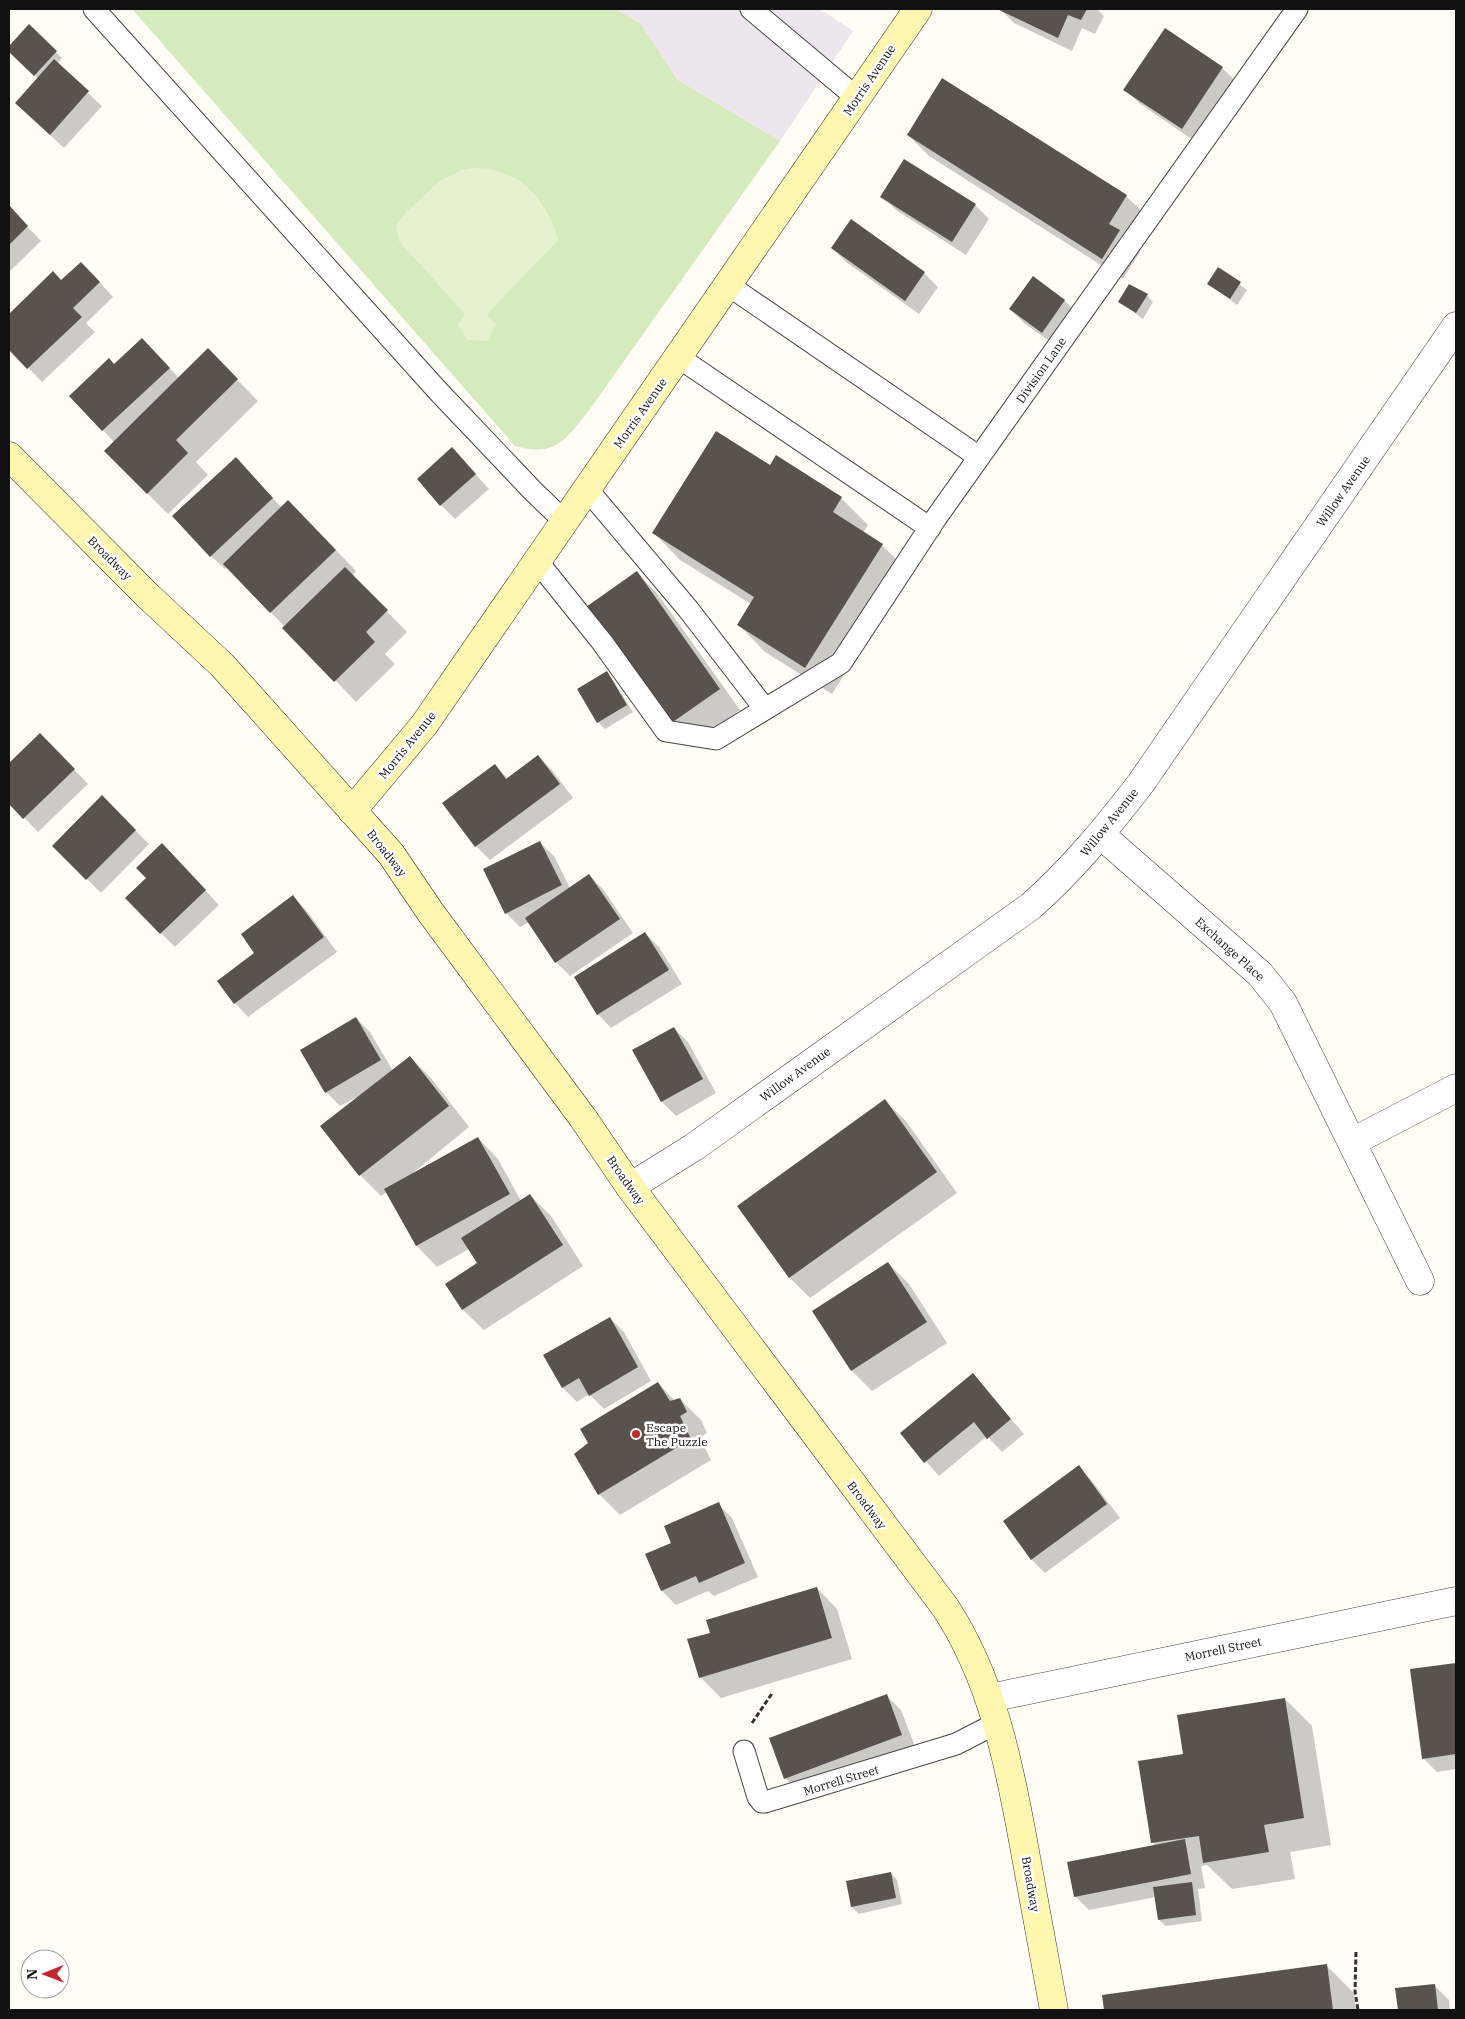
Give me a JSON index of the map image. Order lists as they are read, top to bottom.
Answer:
{
  "streets": {
    "street": [
      "Morris Avenue",
      "Willow Avenue",
      "Broadway",
      "Exchange Place",
      "Morrell Street"
    ],
    "lane": ["Division Lane"]
  },
  "crossings": [
    ["Morris Avenue", "Division Lane"],
    ["Morris Avenue", "Broadway"],
    ["Willow Avenue", "Broadway"],
    ["Willow Avenue", "Exchange Place"],
    ["Broadway", "Morrell Street"]
  ],
  "places": ["Escape The Puzzle"],
  "north": "left"
}
